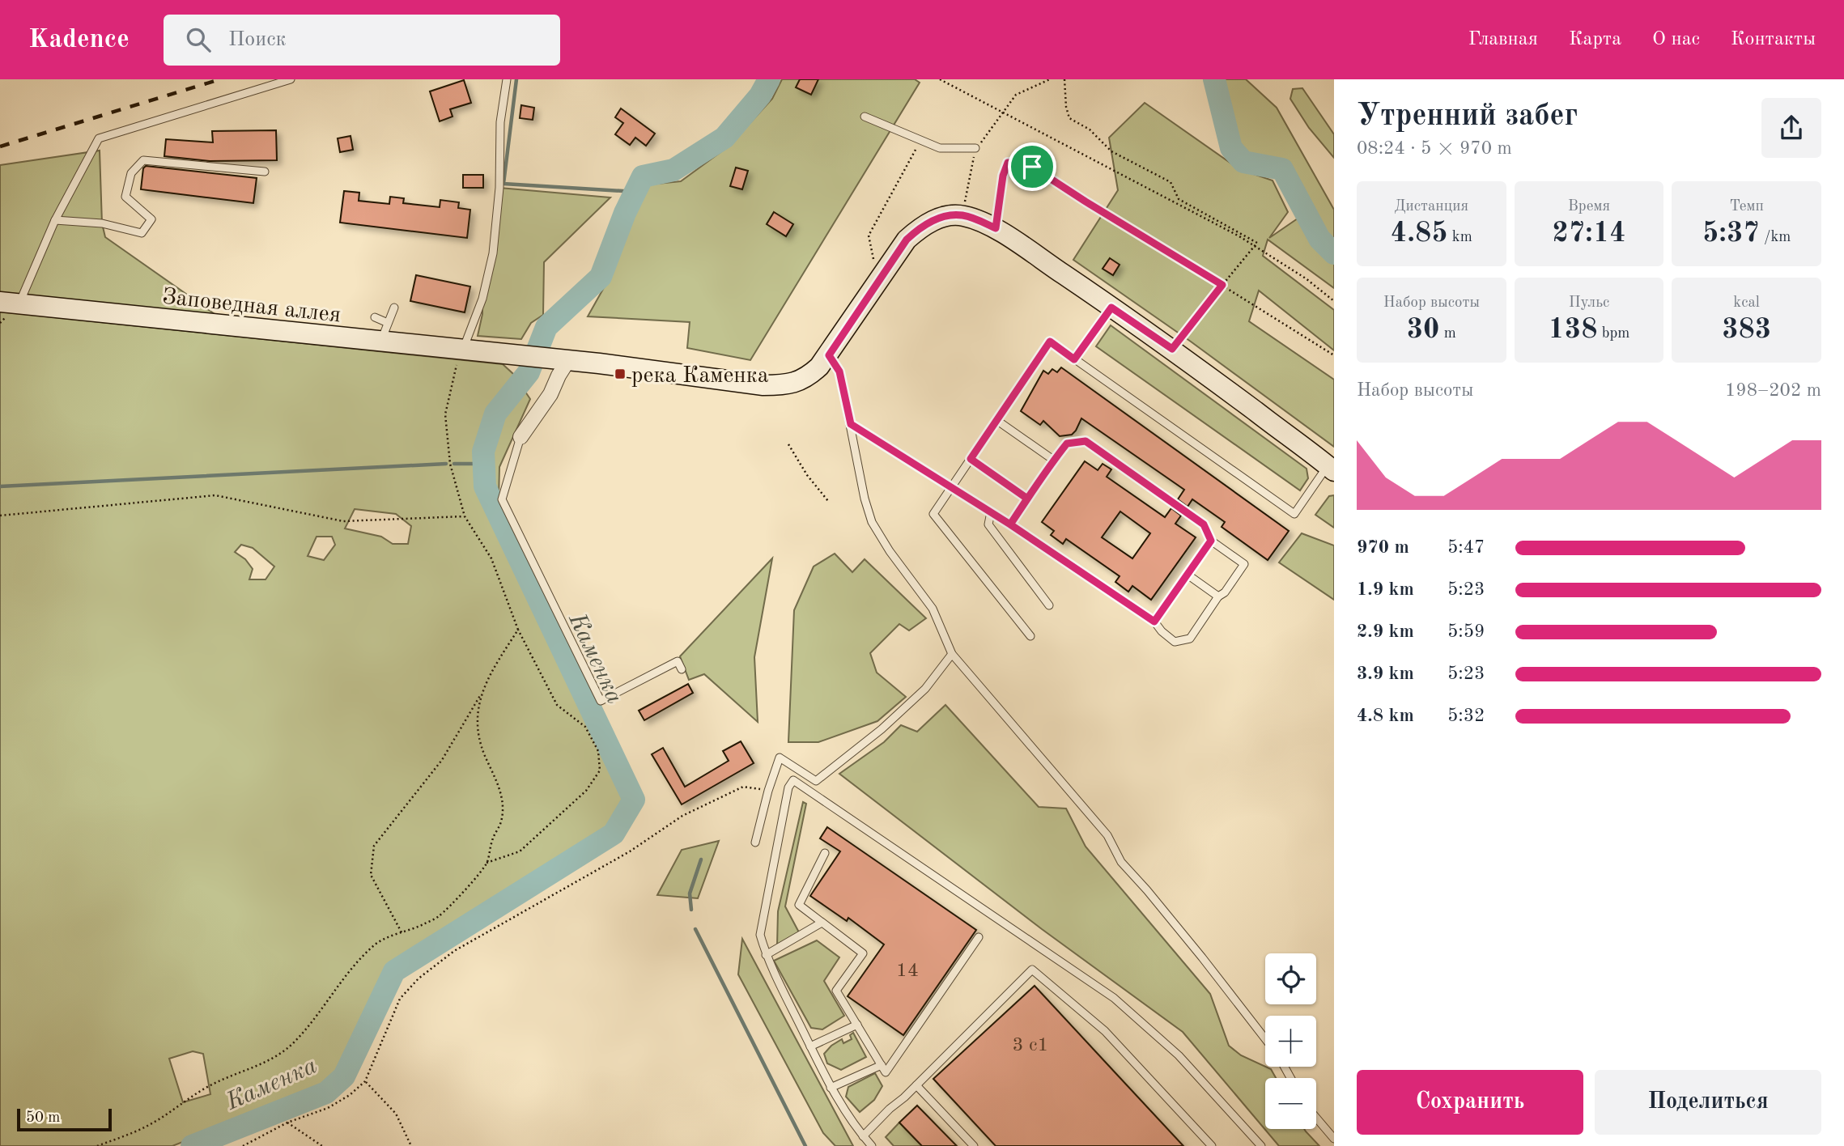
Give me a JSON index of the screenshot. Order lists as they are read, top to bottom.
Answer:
{
  "streets": {
    "street": ["Заповедная аллея"]
  },
  "water": ["Каменка"],
  "places": {
    "transit": ["река Каменка"]
  },
  "house_numbers": ["14", "3 с1"],
  "scale_bar": "50 m",
  "page": {
    "header": "Kadence",
    "search": "Поиск",
    "nav": [
      "Главная",
      "Карта",
      "О нас",
      "Контакты"
    ],
    "heading": ["Утренний забег", "08:24 · 5 × 970 m"],
    "stats": [
      ["Дистанция", "4.85 km"],
      ["Время", "27:14"],
      ["Темп", "5:37 /km"],
      ["Набор высоты", "30 m"],
      ["Пульс", "138 bpm"],
      ["kcal", "383"]
    ],
    "chart": ["Набор высоты", "198–202 m"],
    "list": [
      {
        "name": "970 m",
        "note": "5:47"
      },
      {
        "name": "1.9 km",
        "note": "5:23"
      },
      {
        "name": "2.9 km",
        "note": "5:59"
      },
      {
        "name": "3.9 km",
        "note": "5:23"
      },
      {
        "name": "4.8 km",
        "note": "5:32"
      }
    ],
    "map_buttons": ["+", "−"],
    "buttons": ["Сохранить", "Поделиться"],
    "scale": "50 m"
  }
}
